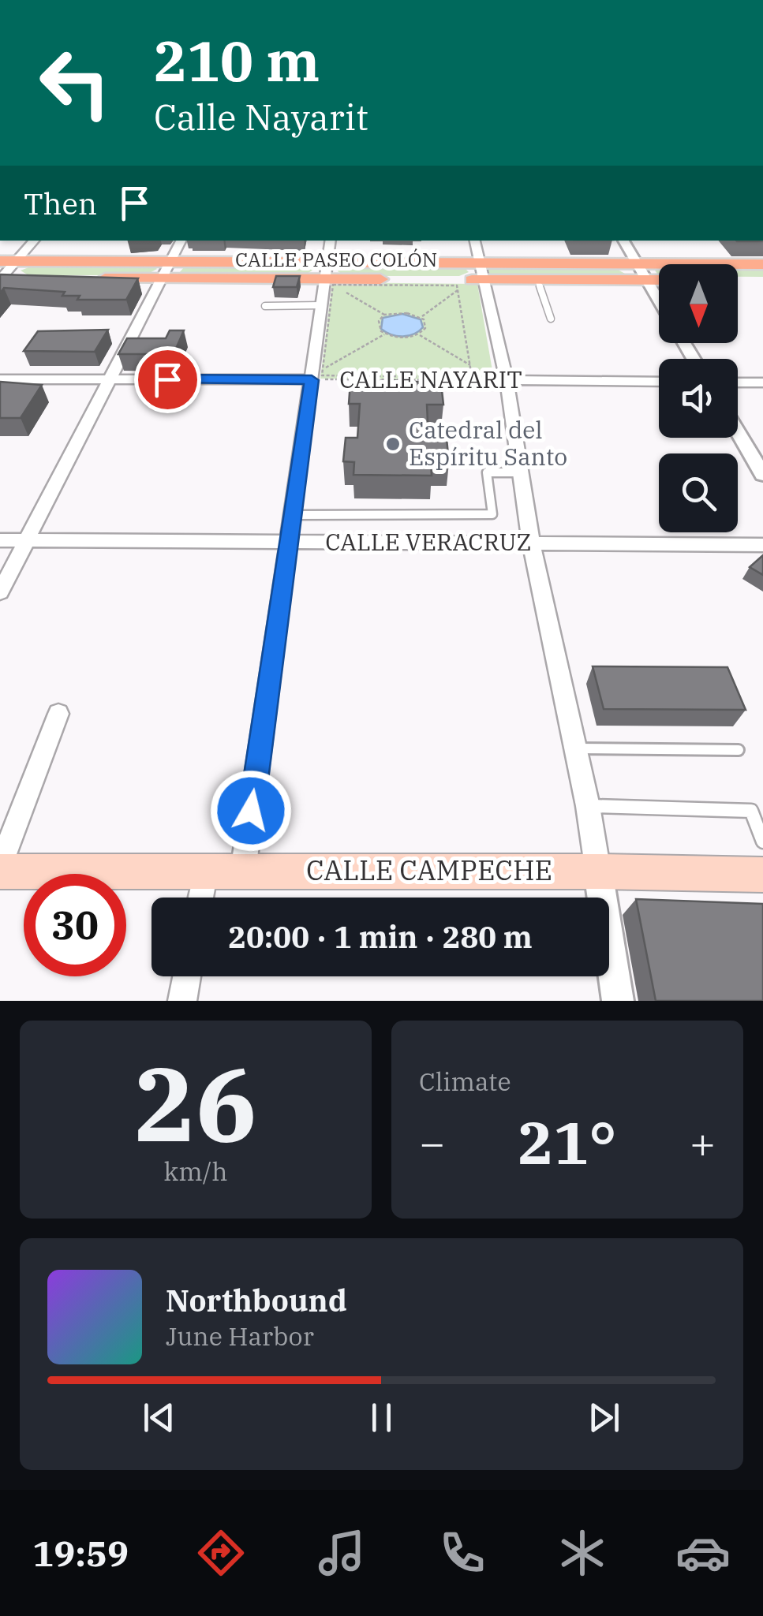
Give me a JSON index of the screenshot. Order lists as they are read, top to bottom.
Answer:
{
  "streets": {
    "main road": ["CALLE PASEO COLÓN", "CALLE CAMPECHE"],
    "street": ["CALLE NAYARIT", "CALLE VERACRUZ"]
  },
  "places": ["Catedral del Espíritu Santo"],
  "north": "bottom",
  "page": {
    "turn": ["210 m", "Calle Nayarit"],
    "then": "Then",
    "limit": "30",
    "trip": "20:00 · 1 min · 280 m",
    "tile": [
      ["26", "km/h"],
      "Climate"
    ],
    "heat": ["−", "21°", "+"],
    "song": ["Northbound", "June Harbor"],
    "tabs": "19:59"
  }
}
